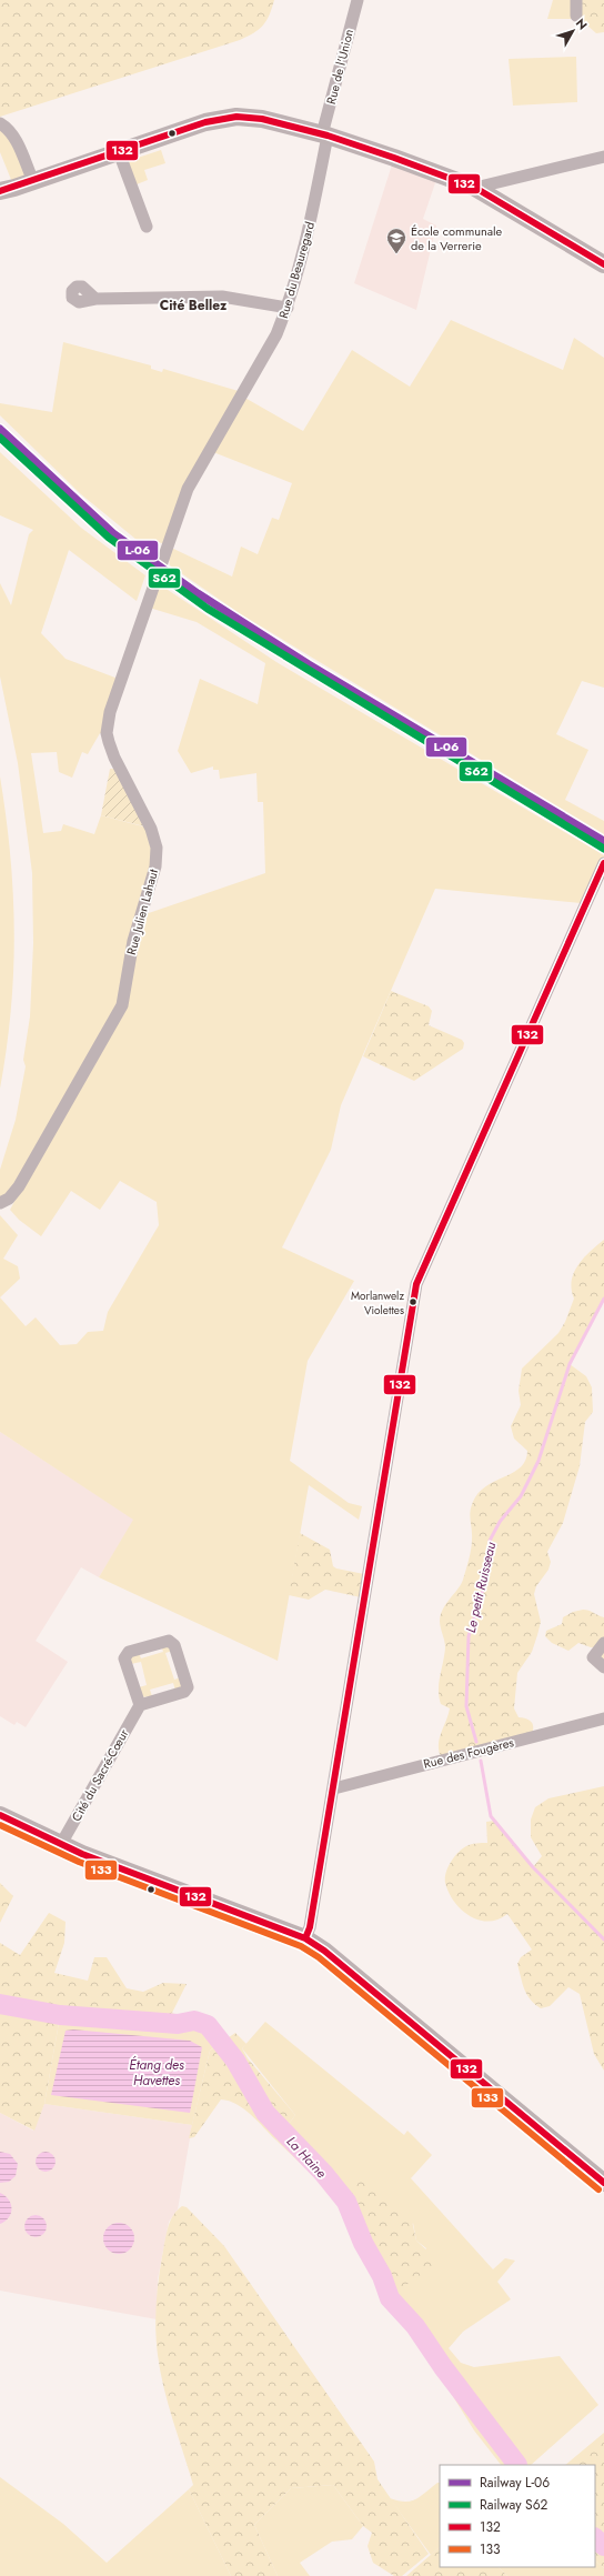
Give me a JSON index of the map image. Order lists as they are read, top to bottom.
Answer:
{
  "streets": {
    "street": [
      "Rue de l'Union",
      "Rue du Beauregard",
      "Rue Julien Lahaut",
      "Rue des Fougères",
      "Cité du Sacré-Cœur"
    ]
  },
  "crossings": [
    ["Rue de l'Union", "Rue du Beauregard"],
    ["Rue du Beauregard", "Rue Julien Lahaut"]
  ],
  "districts": ["Cité Bellez"],
  "water": ["Le petit Ruisseau", "Étang des Havettes", "La Haine"],
  "places": {
    "school or university": ["École communale de la Verrerie"],
    "other": ["Morlanwelz Violettes"]
  },
  "lines": [
    "transit line 132",
    "rail line L-06",
    "rail line S62",
    "transit line 133"
  ],
  "legend": [
    "Railway L-06",
    "Railway S62",
    "132",
    "133"
  ],
  "north": "top right"
}
